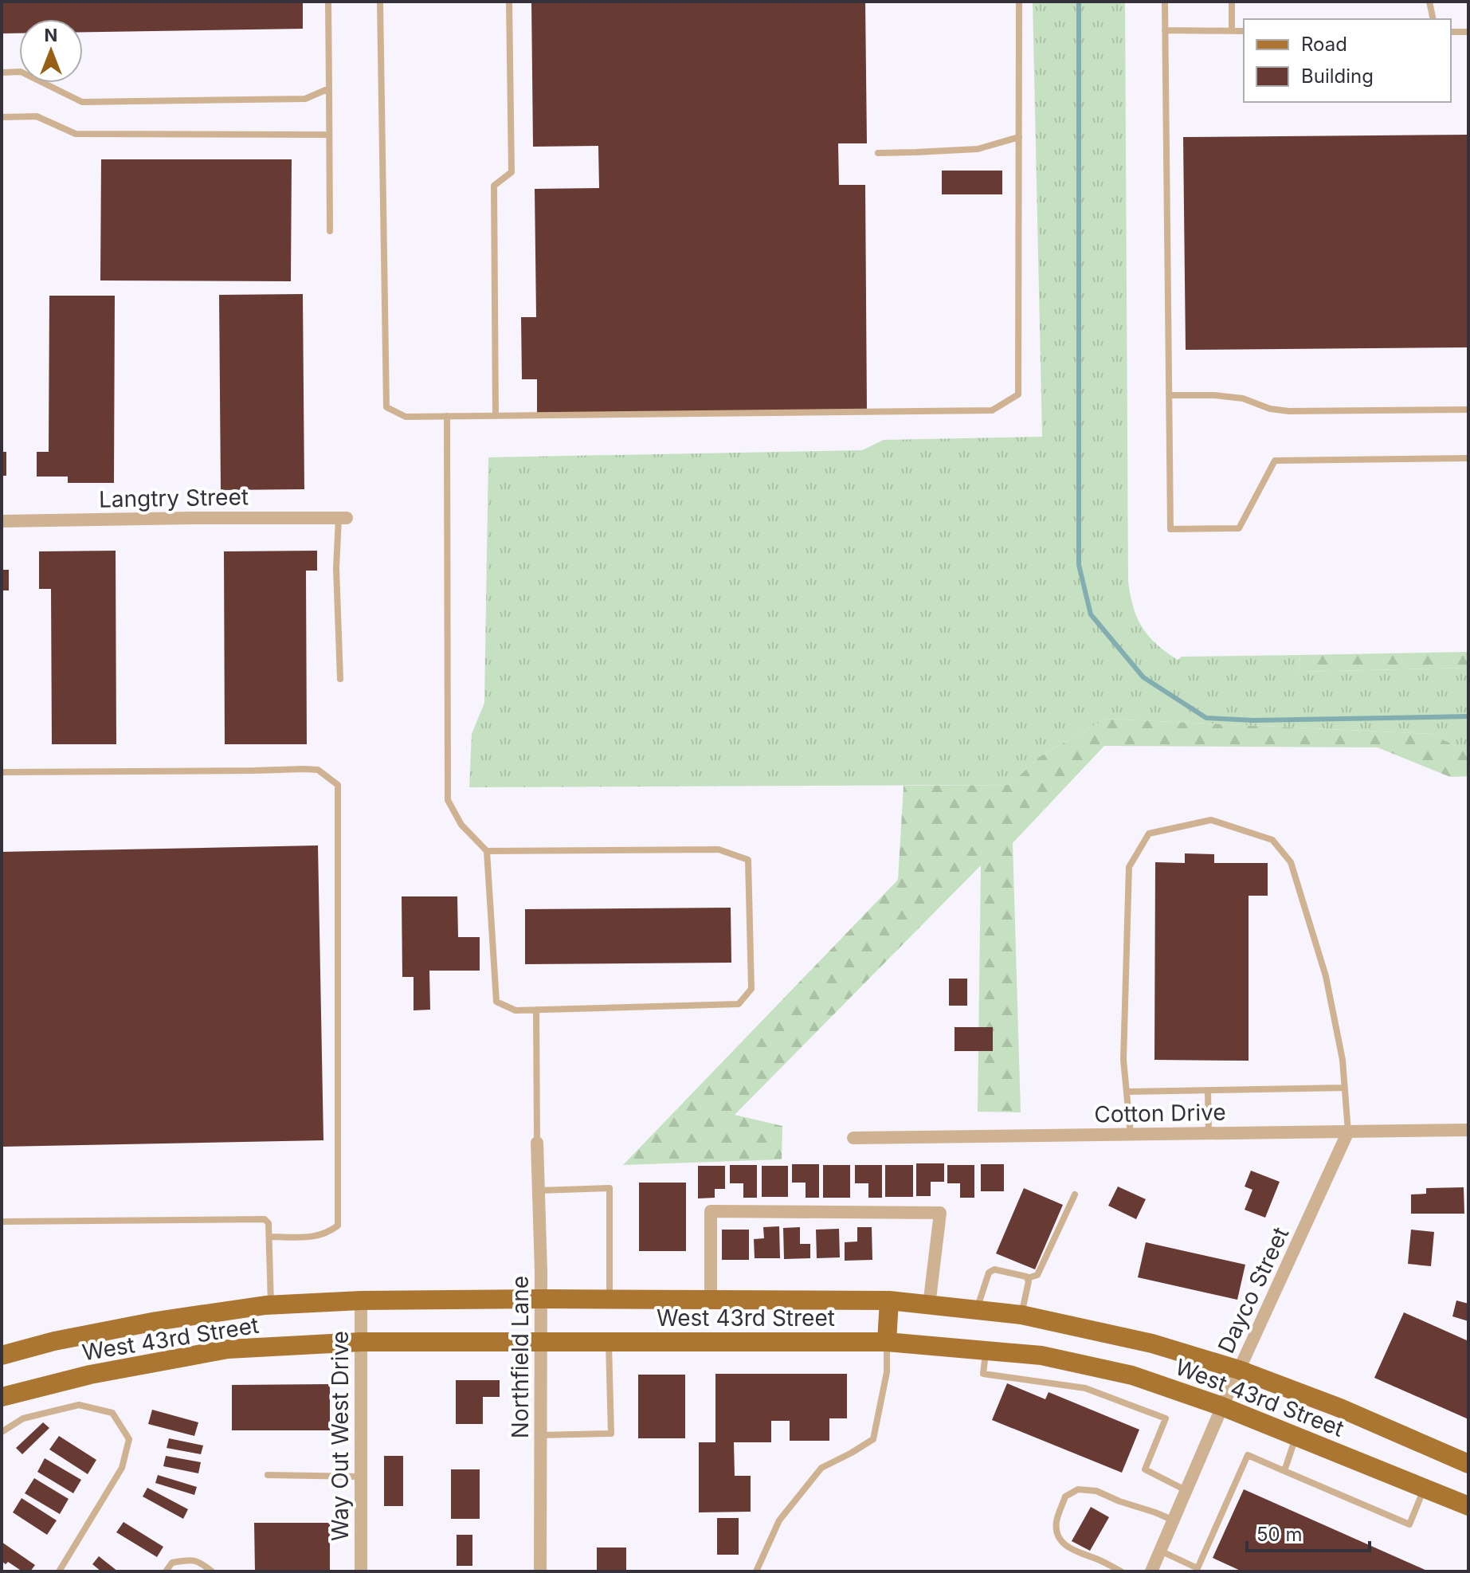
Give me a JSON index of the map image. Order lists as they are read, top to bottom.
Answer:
{
  "streets": {
    "main road": ["West 43rd Street"],
    "street": [
      "Langtry Street",
      "Cotton Drive",
      "Dayco Street",
      "Northfield Lane",
      "Way Out West Drive"
    ]
  },
  "crossings": [
    ["Cotton Drive", "Dayco Street"],
    ["Dayco Street", "West 43rd Street"],
    ["West 43rd Street", "Northfield Lane"],
    ["West 43rd Street", "Way Out West Drive"]
  ],
  "legend": ["Road", "Building"],
  "scale_bar": "50 m",
  "north": "top"
}
